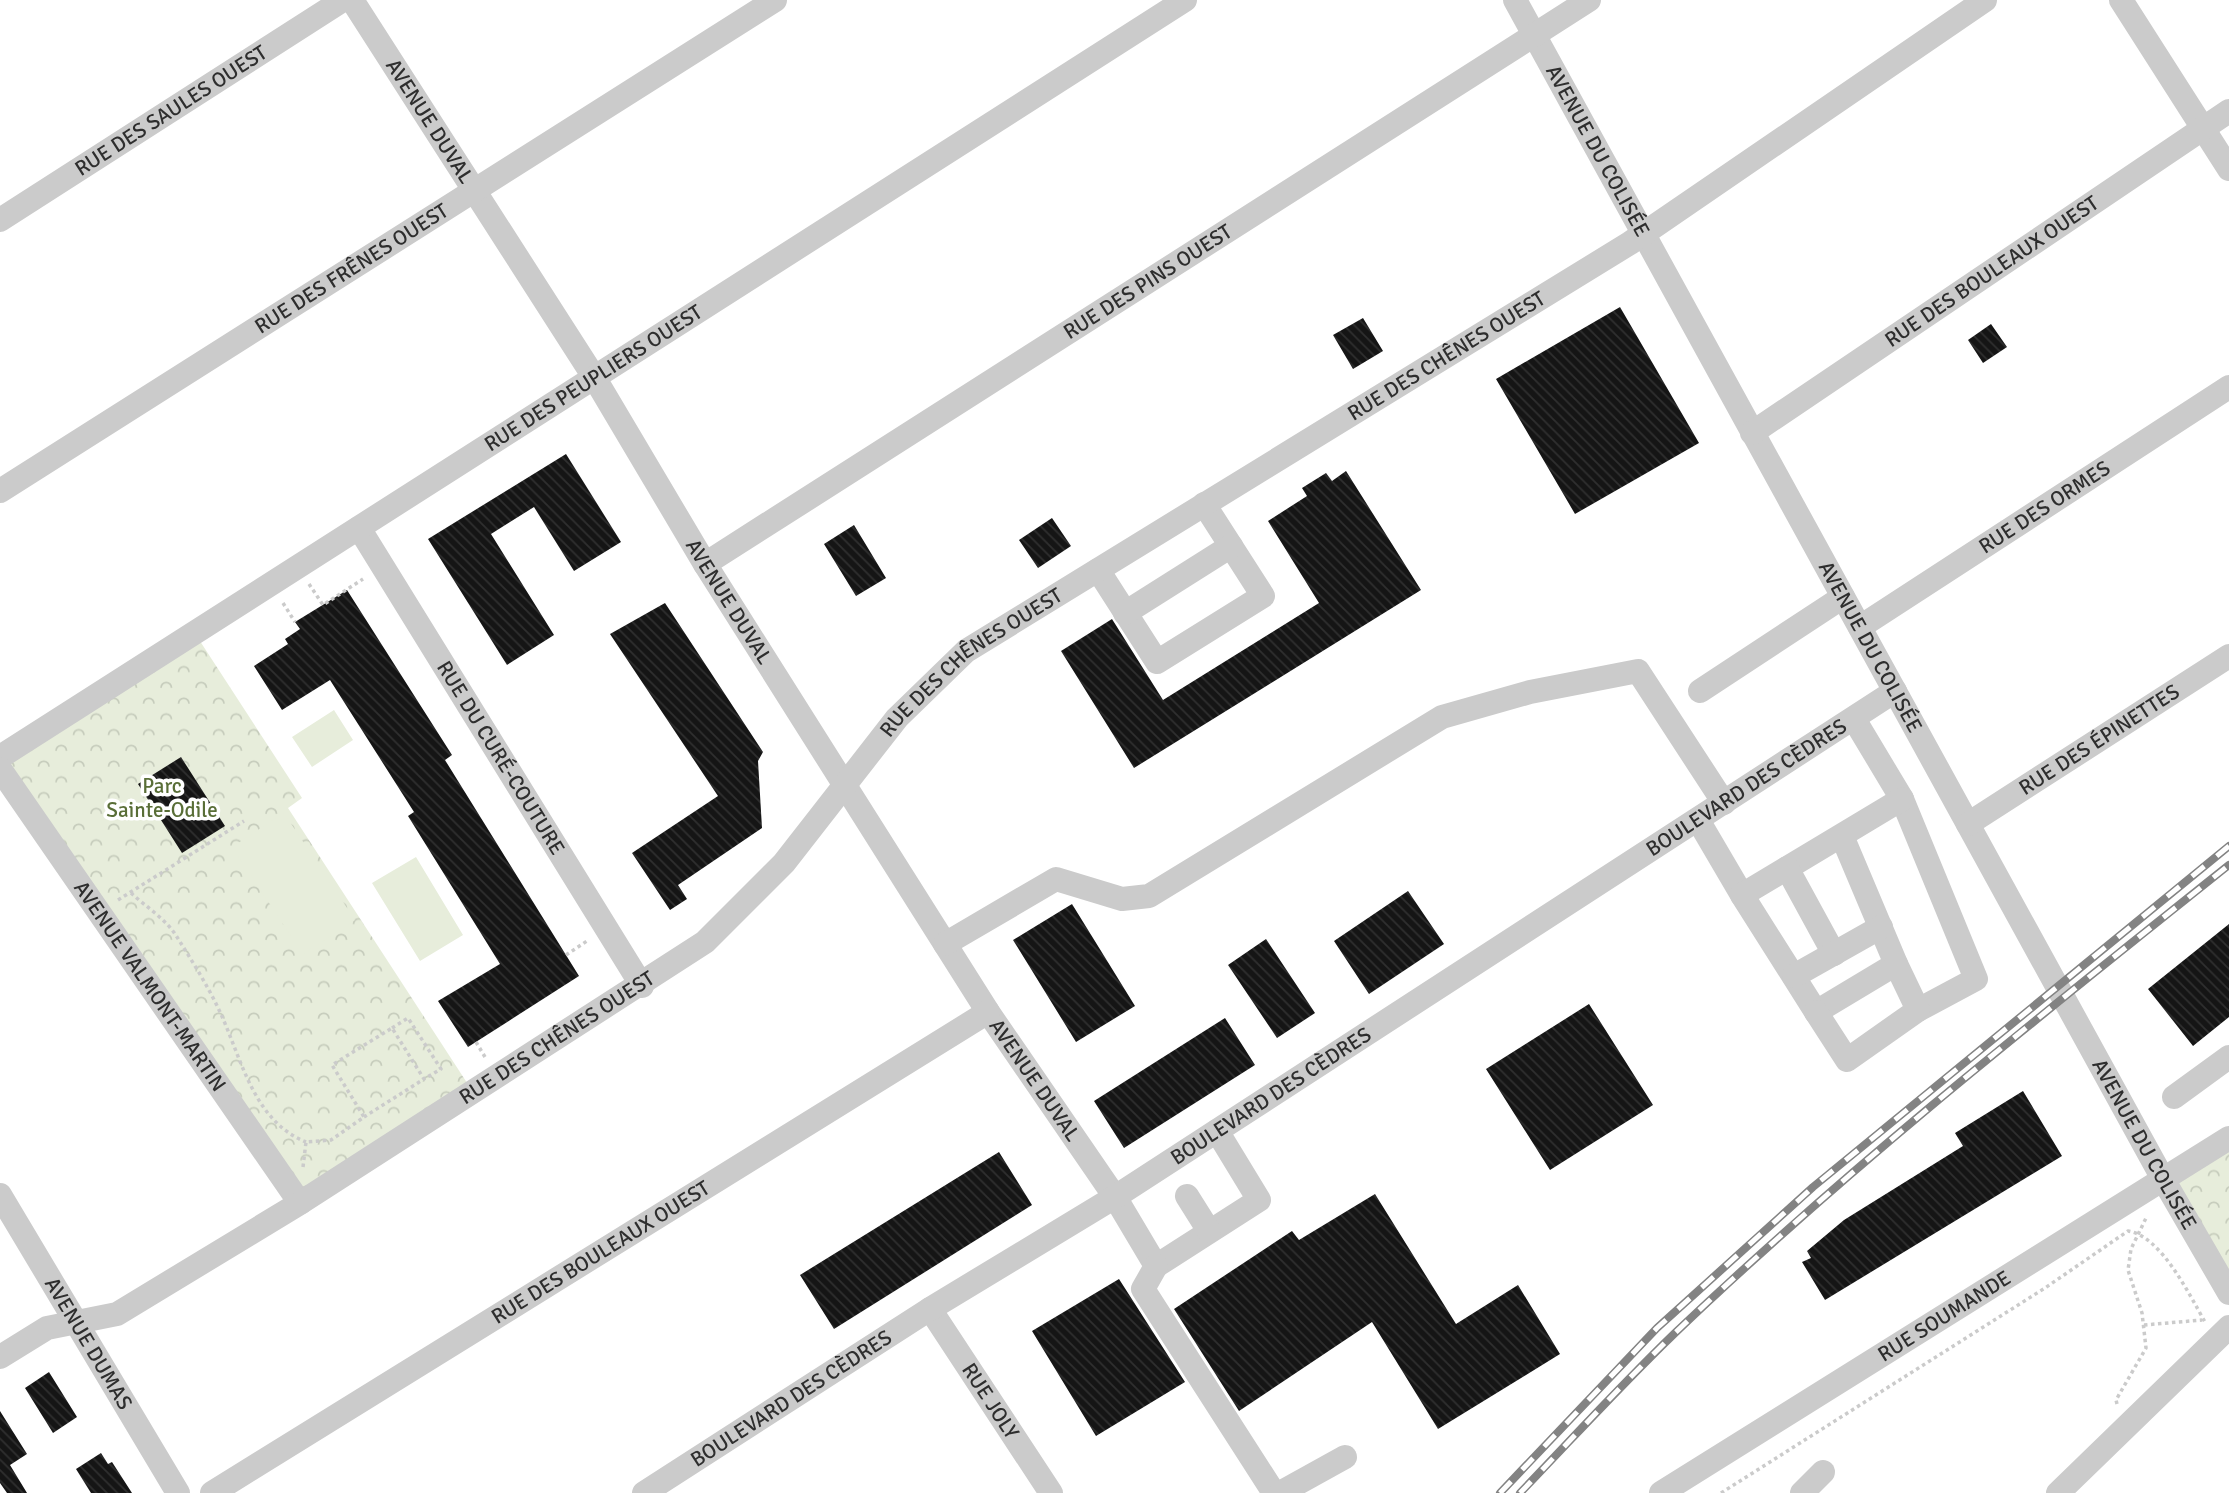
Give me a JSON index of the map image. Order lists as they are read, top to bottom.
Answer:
{
  "streets": {
    "street": [
      "RUE DES SAULES OUEST",
      "AVENUE DUVAL",
      "AVENUE DU COLISÉE",
      "RUE DES FRÊNES OUEST",
      "RUE DES BOULEAUX OUEST",
      "RUE DES PINS OUEST",
      "RUE DES CHÊNES OUEST",
      "RUE DES PEUPLIERS OUEST",
      "RUE DES ORMES",
      "RUE DES ÉPINETTES",
      "RUE DU CURÉ-COUTURE",
      "BOULEVARD DES CÈDRES",
      "AVENUE VALMONT-MARTIN",
      "RUE SOUMANDE",
      "AVENUE DUMAS",
      "RUE JOLY"
    ]
  },
  "crossings": [
    ["AVENUE DUVAL", "RUE DES FRÊNES OUEST"],
    ["AVENUE DUVAL", "RUE DES BOULEAUX OUEST"],
    ["AVENUE DUVAL", "RUE DES PINS OUEST"],
    ["AVENUE DUVAL", "RUE DES CHÊNES OUEST"],
    ["AVENUE DUVAL", "RUE DES PEUPLIERS OUEST"],
    ["AVENUE DUVAL", "BOULEVARD DES CÈDRES"],
    ["AVENUE DU COLISÉE", "RUE DES BOULEAUX OUEST"],
    ["AVENUE DU COLISÉE", "RUE DES PINS OUEST"],
    ["AVENUE DU COLISÉE", "RUE DES CHÊNES OUEST"],
    ["AVENUE DU COLISÉE", "RUE DES ORMES"],
    ["AVENUE DU COLISÉE", "RUE DES ÉPINETTES"],
    ["AVENUE DU COLISÉE", "BOULEVARD DES CÈDRES"],
    ["AVENUE DU COLISÉE", "RUE SOUMANDE"],
    ["RUE DES CHÊNES OUEST", "RUE DU CURÉ-COUTURE"],
    ["RUE DES CHÊNES OUEST", "AVENUE VALMONT-MARTIN"],
    ["RUE DES CHÊNES OUEST", "AVENUE DUMAS"],
    ["RUE DES PEUPLIERS OUEST", "RUE DU CURÉ-COUTURE"],
    ["BOULEVARD DES CÈDRES", "RUE JOLY"]
  ],
  "parks": ["Parc Sainte-Odile"]
}
